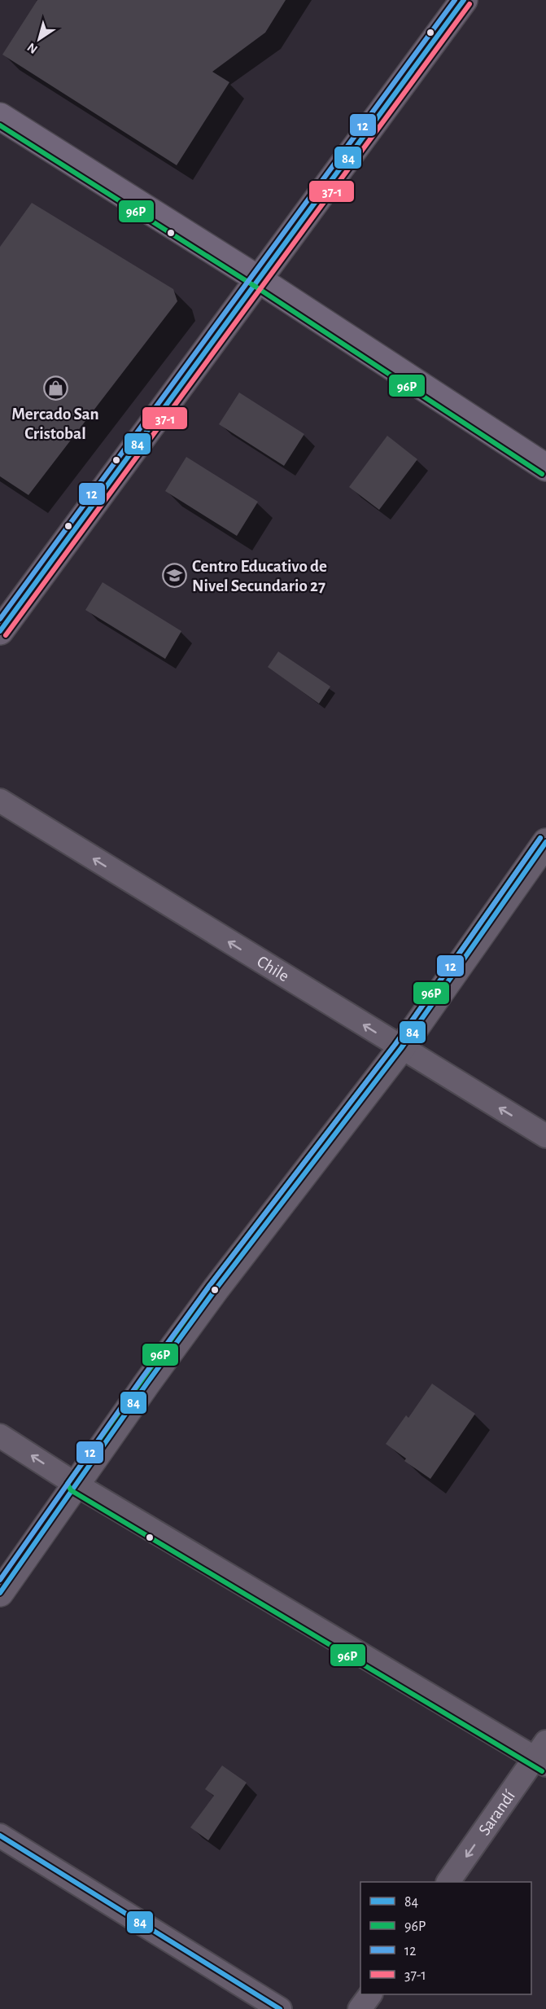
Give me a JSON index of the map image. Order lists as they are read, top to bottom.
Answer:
{
  "streets": {
    "street": ["Chile", "Sarandí"]
  },
  "one_way": ["Chile", "Sarandí"],
  "places": {
    "shop": ["Mercado San Cristobal"],
    "school or university": ["Centro Educativo de Nivel Secundario 27"]
  },
  "lines": [
    "transit line 84",
    "transit line 12",
    "transit line 37-1",
    "transit line 96P"
  ],
  "legend": [
    "84",
    "96P",
    "12",
    "37-1"
  ],
  "north": "bottom left"
}
